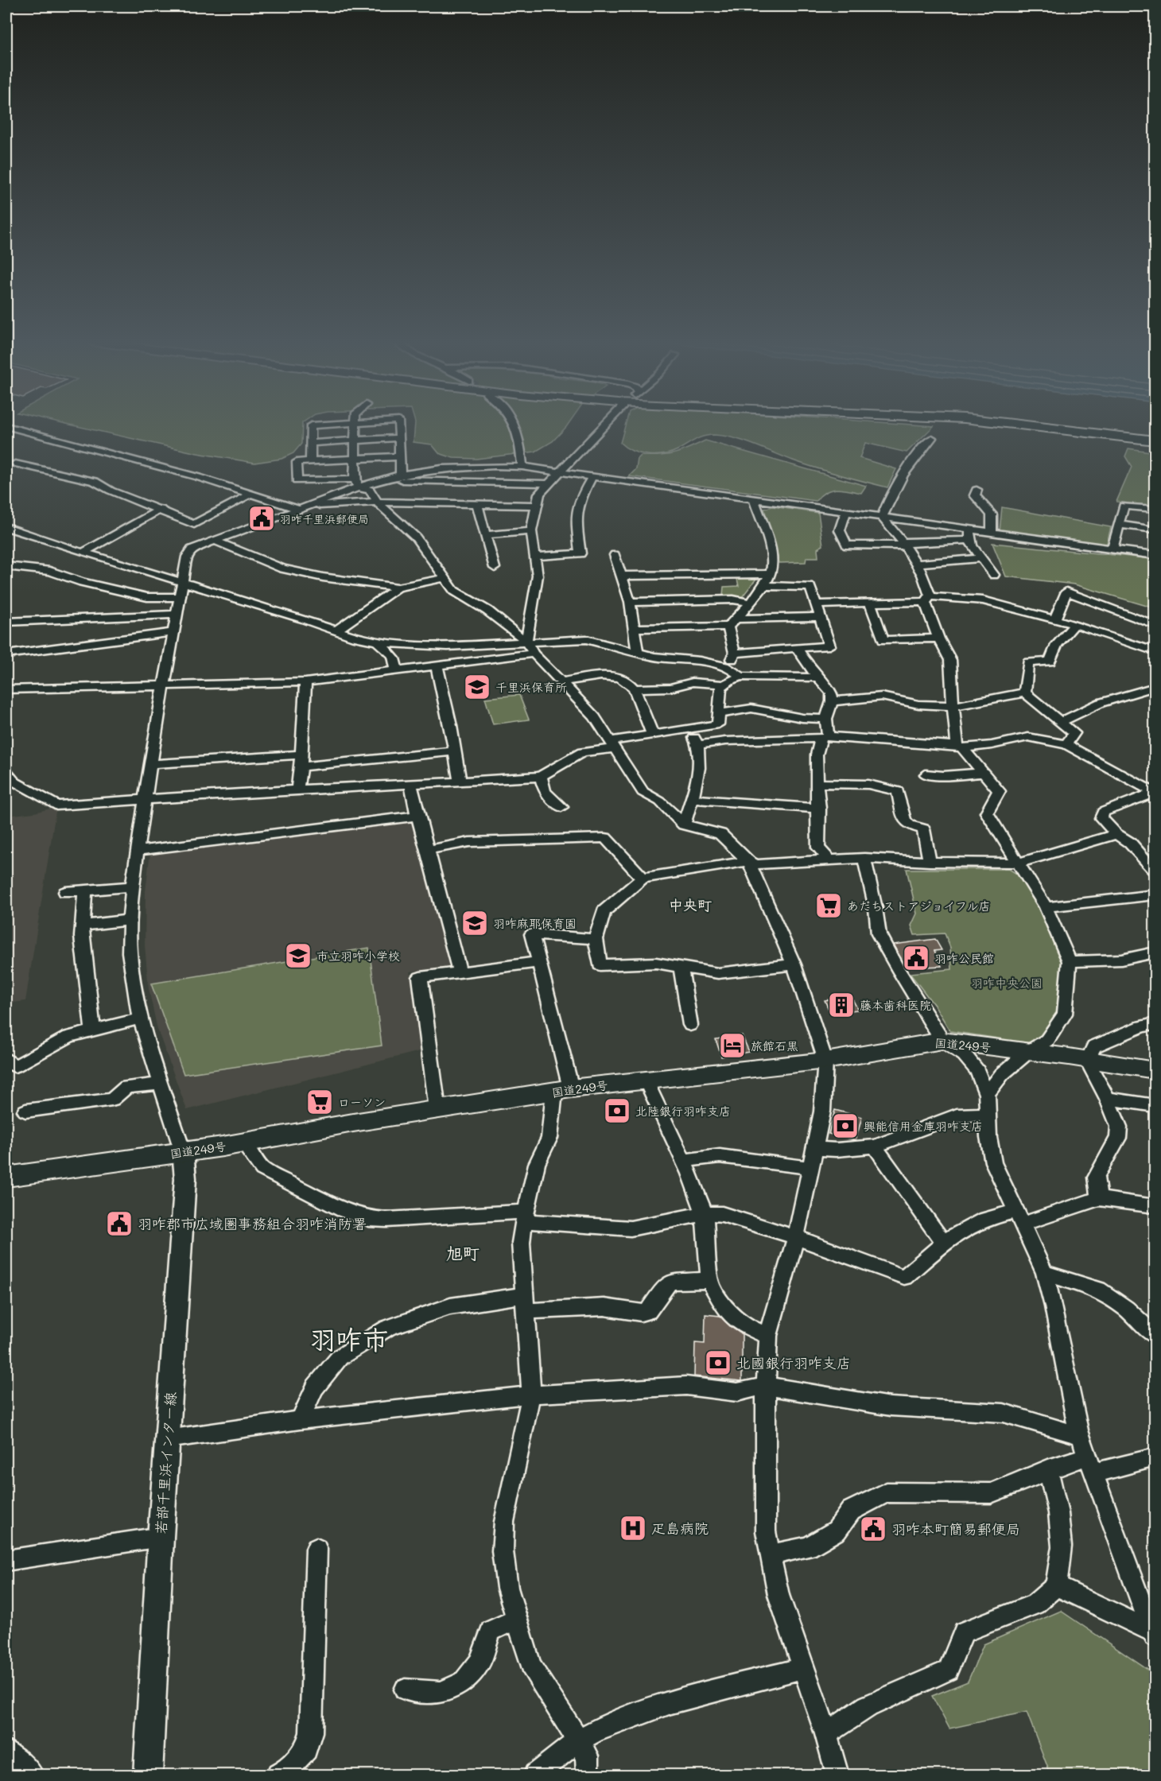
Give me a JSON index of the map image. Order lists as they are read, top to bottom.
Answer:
{
  "streets": {
    "highway": ["国道249号"],
    "main road": ["若部千里浜インター線"]
  },
  "crossings": [
    ["国道249号", "若部千里浜インター線"]
  ],
  "districts": ["中央町", "旭町", "羽咋市"],
  "parks": ["羽咋中央公園"],
  "places": {
    "public building": [
      "羽咋千里浜郵便局",
      "羽咋公民館",
      "羽咋郡市広域圏事務組合羽咋消防署",
      "羽咋本町簡易郵便局"
    ],
    "school or university": ["千里浜保育所", "羽咋麻耶保育園", "市立羽咋小学校"],
    "supermarket": ["あだちストアジョイフル店", "ローソン"],
    "building": ["藤本歯科医院"],
    "hotel": ["旅館石黒"],
    "bank": ["北陸銀行羽咋支店", "興能信用金庫羽咋支店", "北國銀行羽咋支店"],
    "hospital": ["疋島病院"]
  }
}
